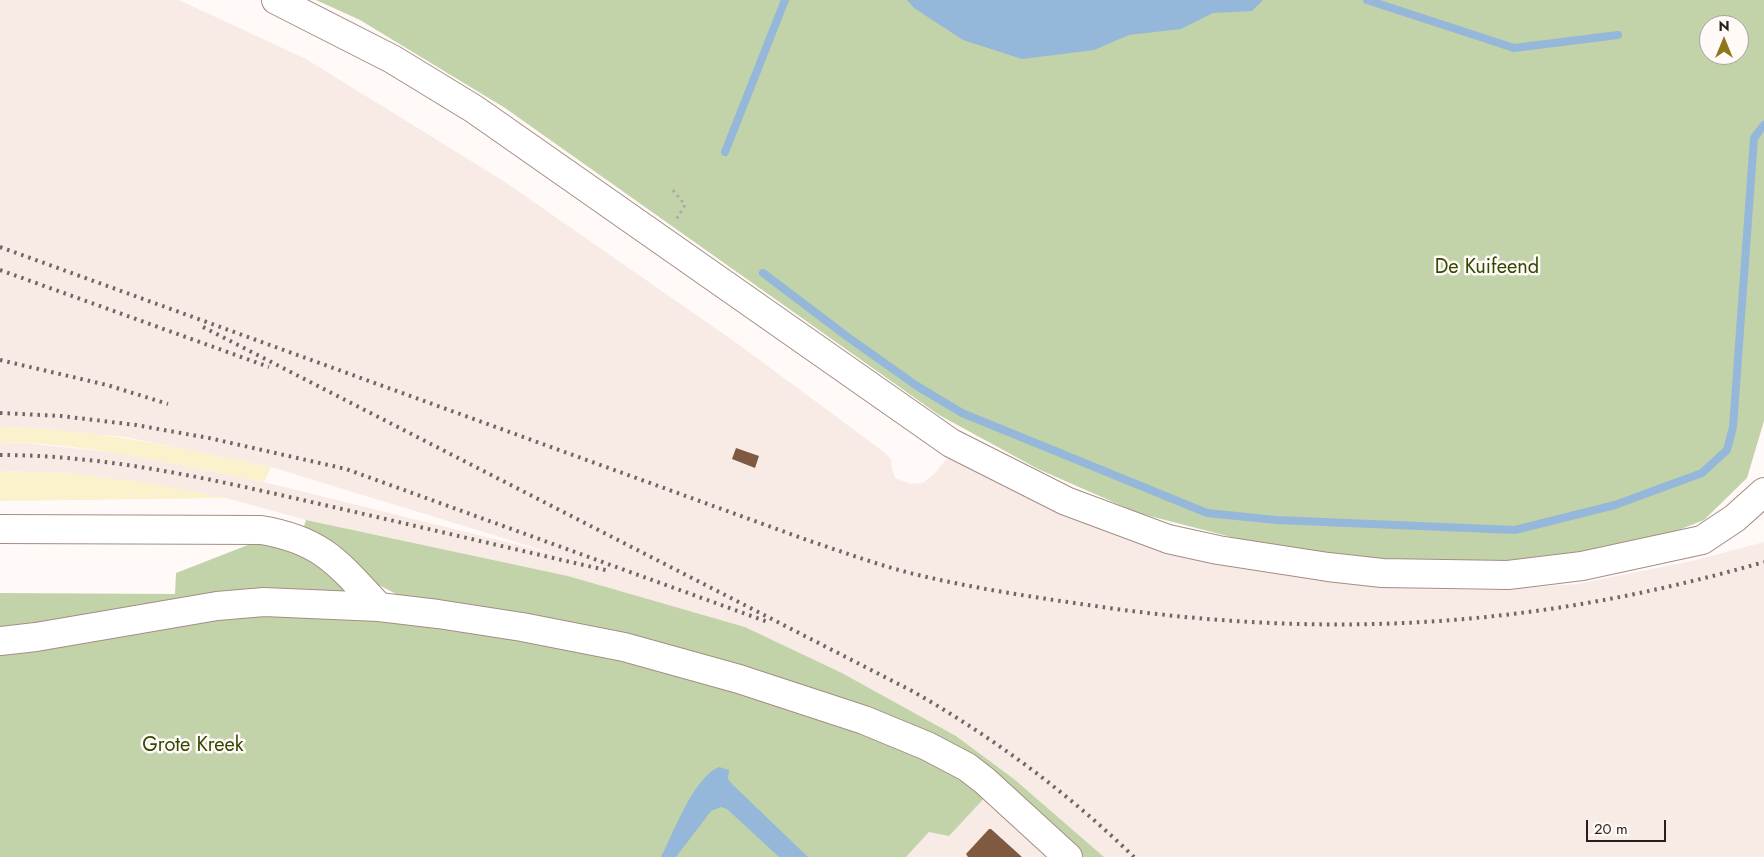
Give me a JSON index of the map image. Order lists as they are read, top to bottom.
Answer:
{
  "parks": ["De Kuifeend", "Grote Kreek"],
  "scale_bar": "20 m",
  "north": "top"
}
